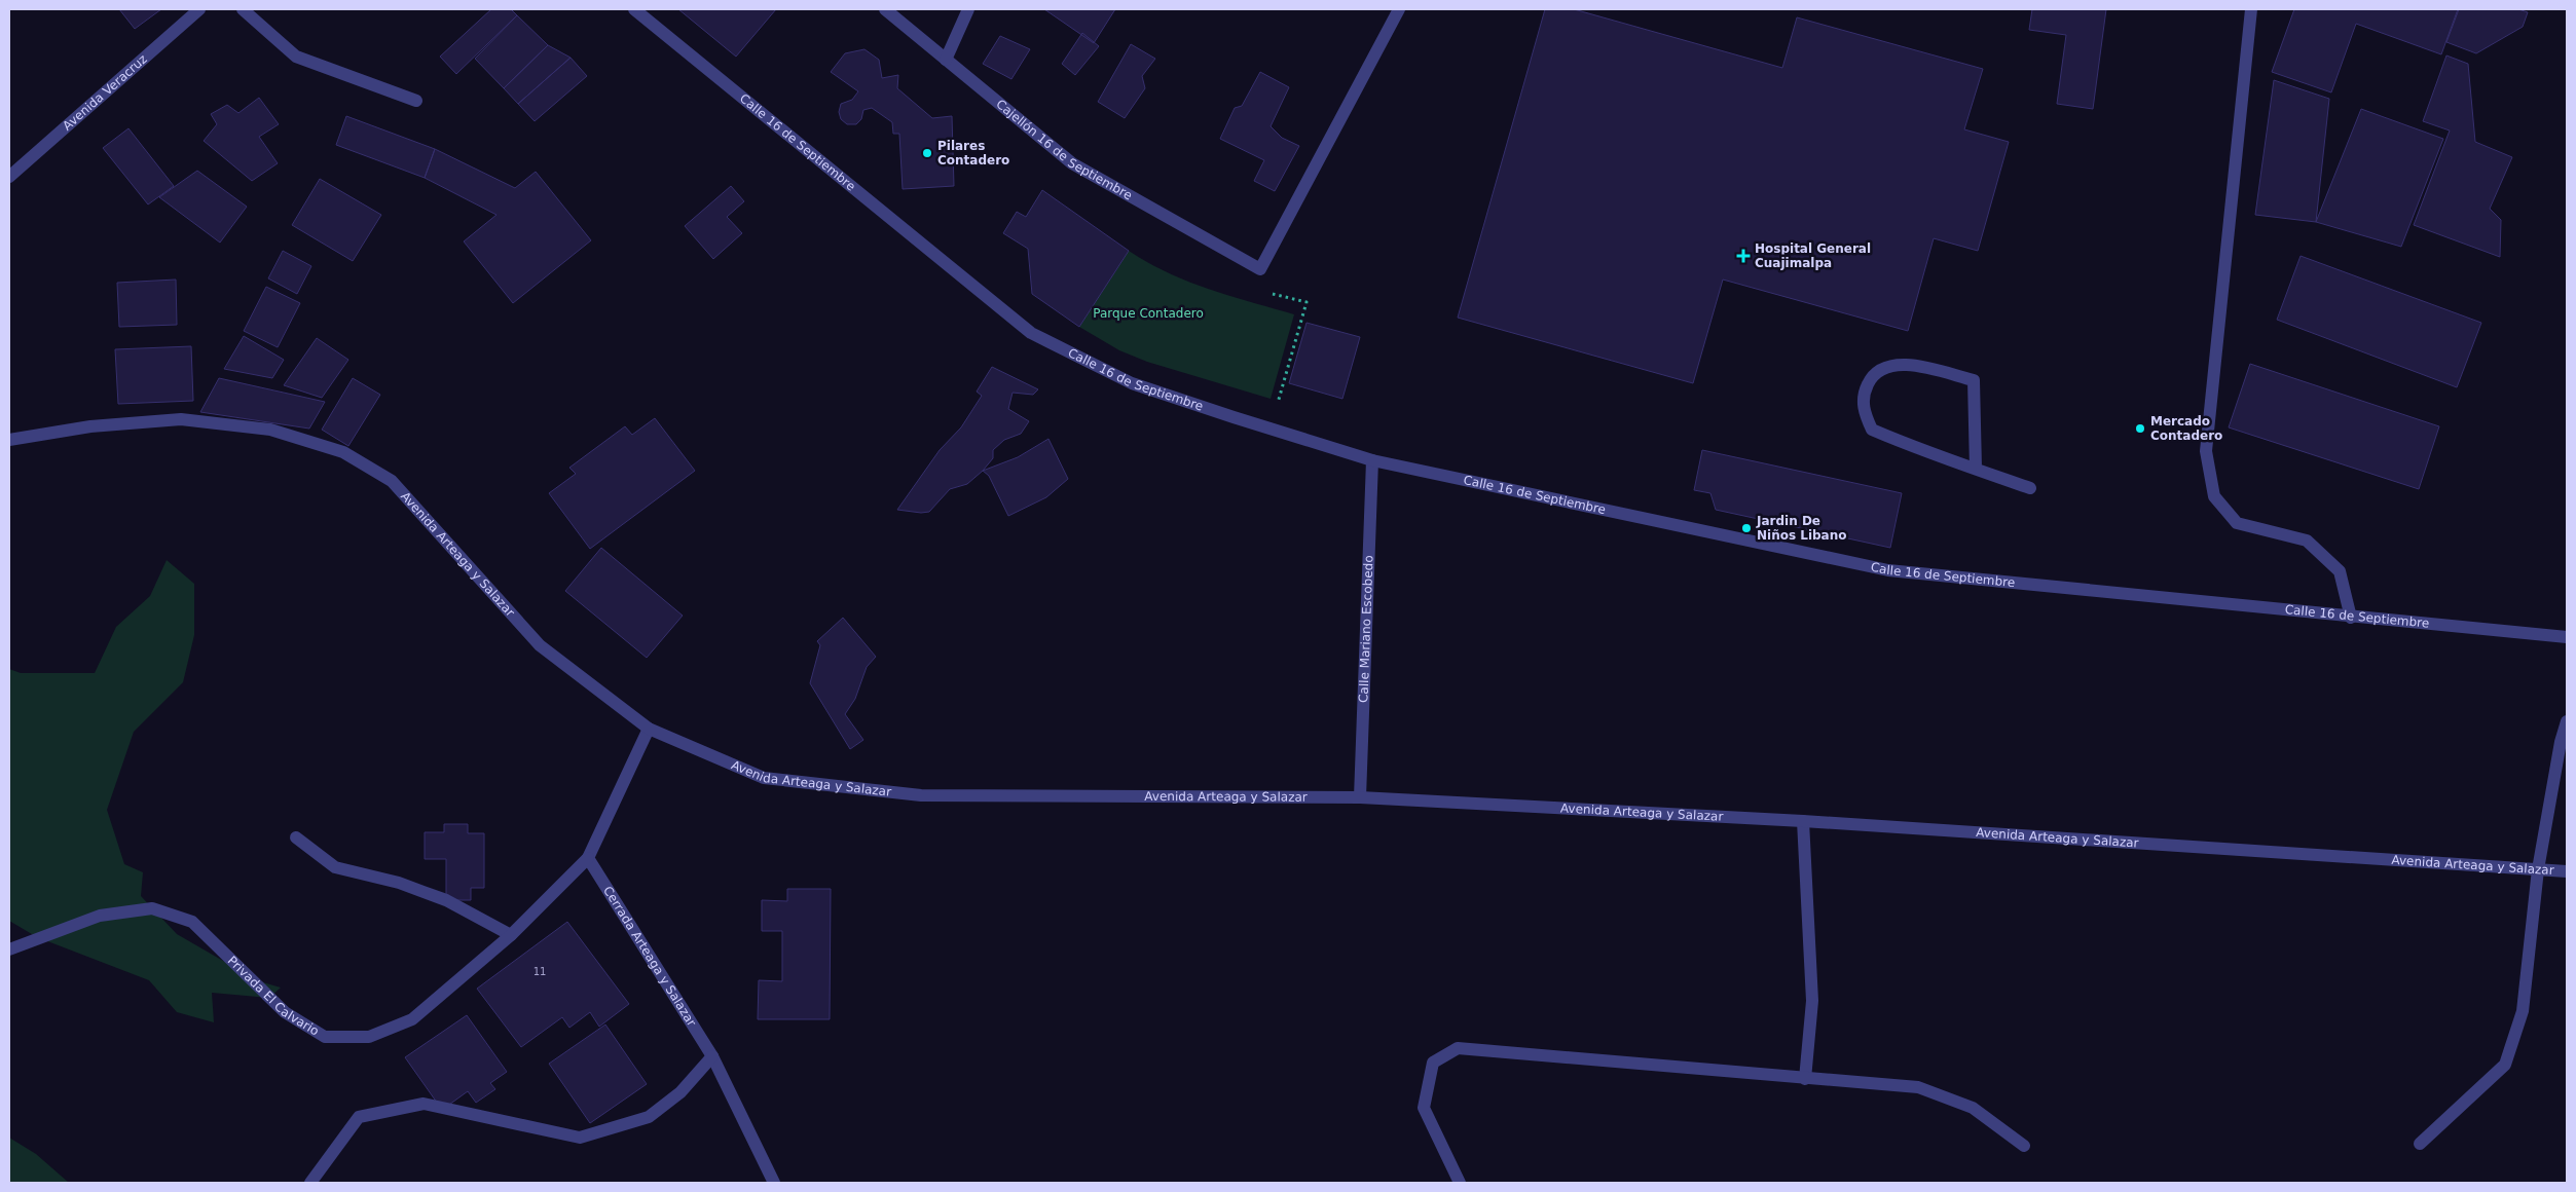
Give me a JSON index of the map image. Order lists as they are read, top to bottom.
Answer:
{
  "streets": {
    "street": [
      "Avenida Veracruz",
      "Calle 16 de Septiembre",
      "Cajellón 16 de Septiembre",
      "Avenida Arteaga y Salazar",
      "Calle Mariano Escobedo",
      "Cerrada Arteaga y Salazar",
      "Privada El Calvario"
    ]
  },
  "crossings": [
    ["Calle 16 de Septiembre", "Calle Mariano Escobedo"],
    ["Avenida Arteaga y Salazar", "Calle Mariano Escobedo"],
    ["Cerrada Arteaga y Salazar", "Privada El Calvario"]
  ],
  "parks": ["Parque Contadero"],
  "places": {
    "other": ["Pilares Contadero", "Mercado Contadero", "Jardin De Niños Libano"],
    "health": ["Hospital General Cuajimalpa"]
  },
  "house_numbers": ["11"]
}
